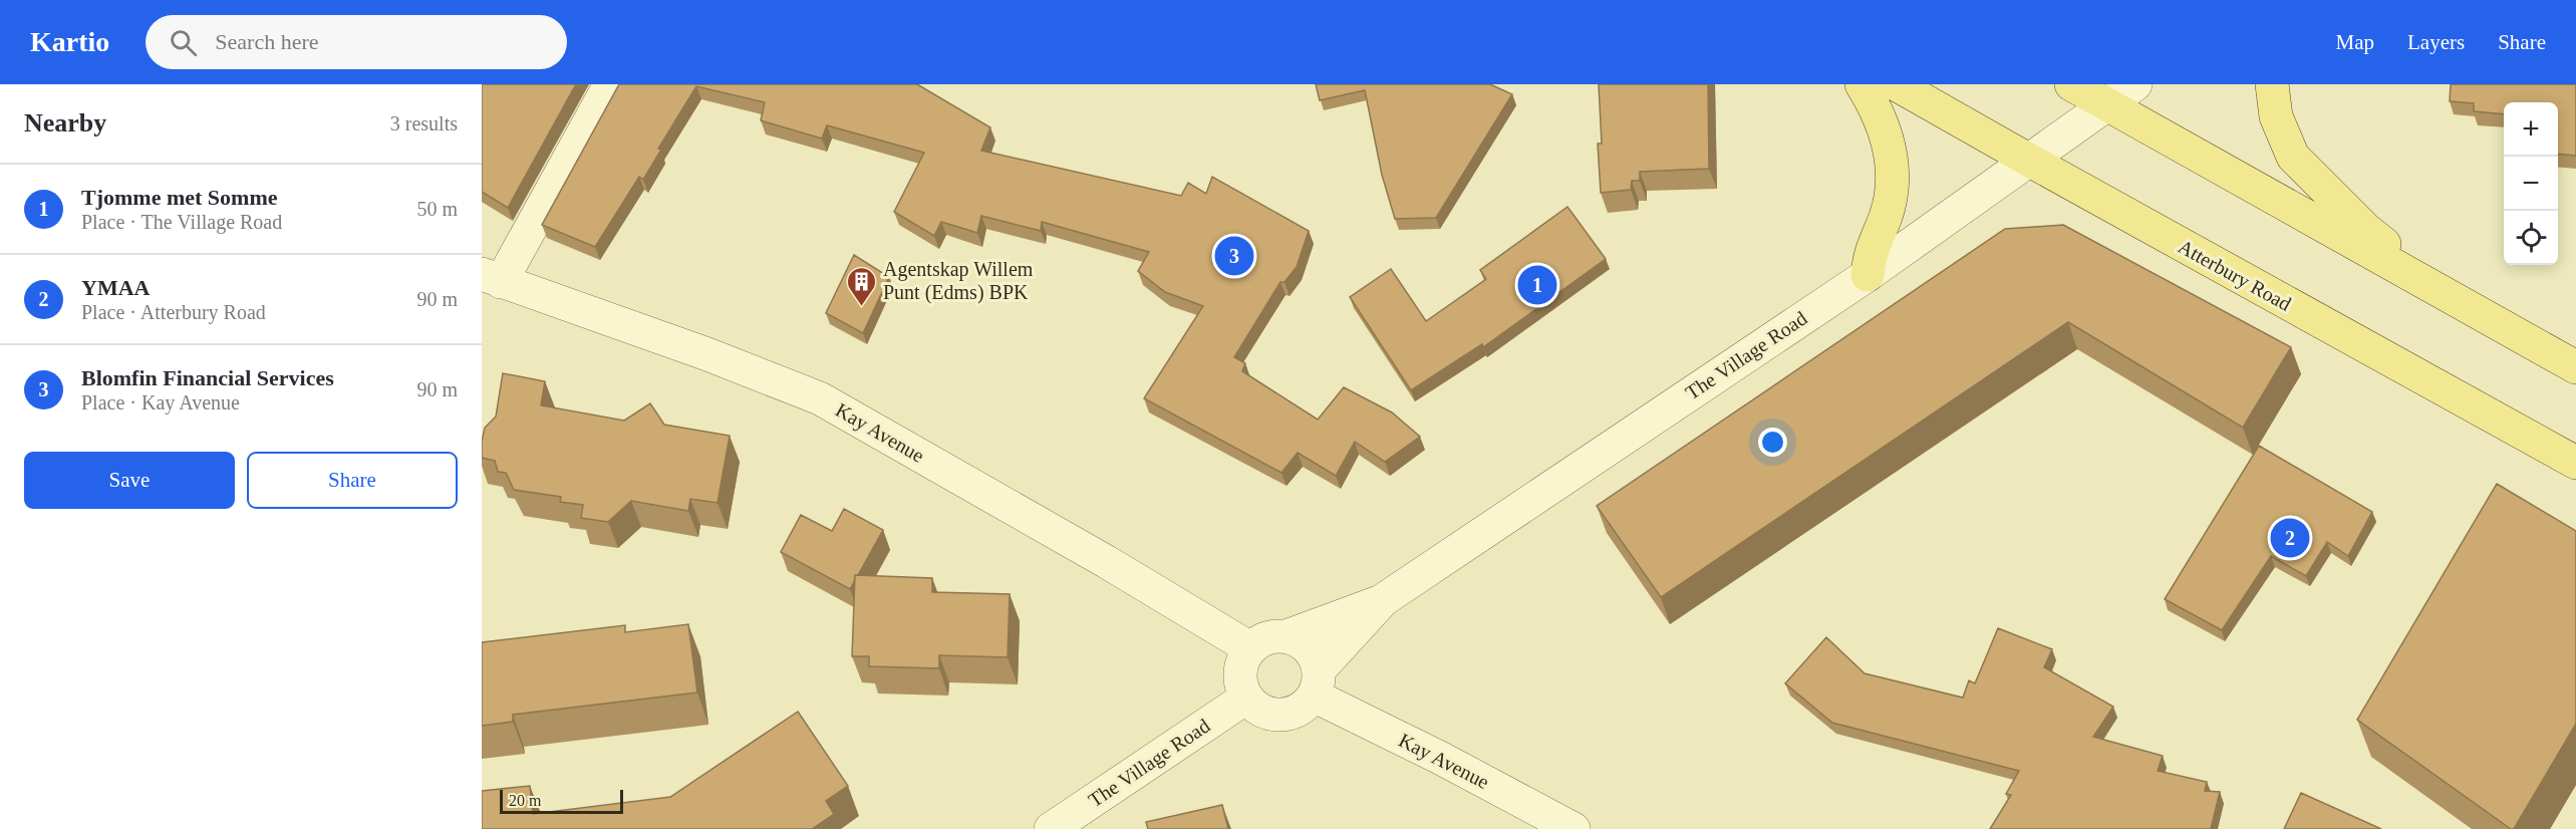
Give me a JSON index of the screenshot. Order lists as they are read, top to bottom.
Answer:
{
  "streets": {
    "main road": ["Atterbury Road"],
    "street": ["The Village Road", "Kay Avenue"]
  },
  "crossings": [
    ["Atterbury Road", "The Village Road"],
    ["The Village Road", "Kay Avenue"]
  ],
  "places": {
    "building": ["Agentskap Willem Punt (Edms) BPK"]
  },
  "scale_bar": "20 m",
  "page": {
    "header": "Kartio",
    "search": "Search here",
    "nav": ["Map", "Layers", "Share"],
    "heading": ["Nearby", "3 results"],
    "map_buttons": ["+", "−"],
    "list": [
      {
        "mark": "1",
        "name": "Tjomme met Somme",
        "note": "Place · The Village Road",
        "value": "50 m"
      },
      {
        "mark": "2",
        "name": "YMAA",
        "note": "Place · Atterbury Road",
        "value": "90 m"
      },
      {
        "mark": "3",
        "name": "Blomfin Financial Services",
        "note": "Place · Kay Avenue",
        "value": "90 m"
      }
    ],
    "pins": ["3", "1", "2"],
    "buttons": ["Save", "Share"],
    "scale": "20 m"
  }
}
